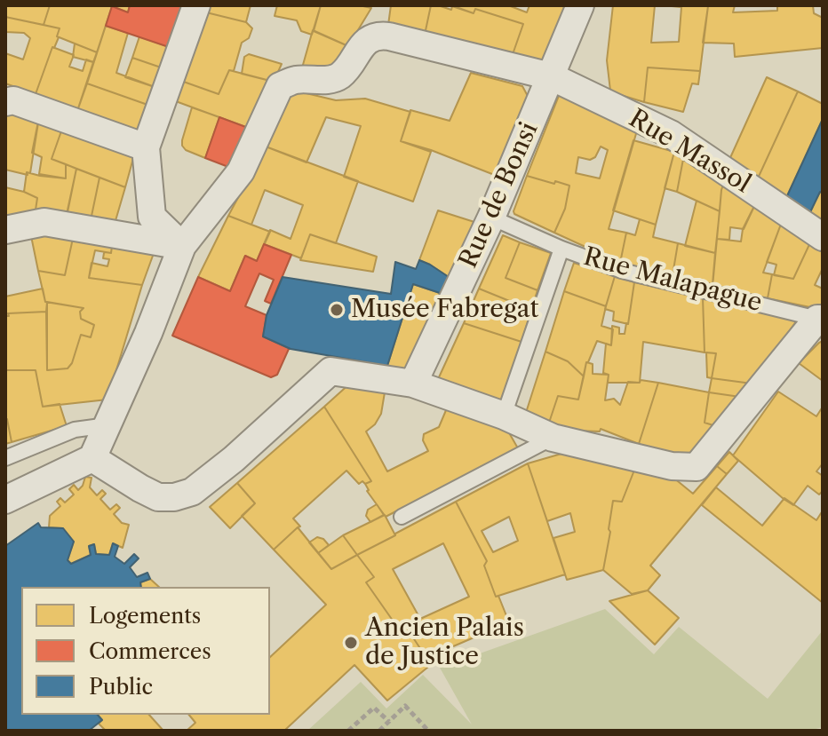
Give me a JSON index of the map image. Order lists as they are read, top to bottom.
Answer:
{
  "streets": {
    "street": ["Rue Massol", "Rue de Bonsi"],
    "lane": ["Rue Malapague"]
  },
  "crossings": [
    ["Rue Massol", "Rue de Bonsi"],
    ["Rue de Bonsi", "Rue Malapague"]
  ],
  "places": ["Musée Fabregat", "Ancien Palais de Justice"],
  "legend": ["Logements", "Commerces", "Public"]
}
